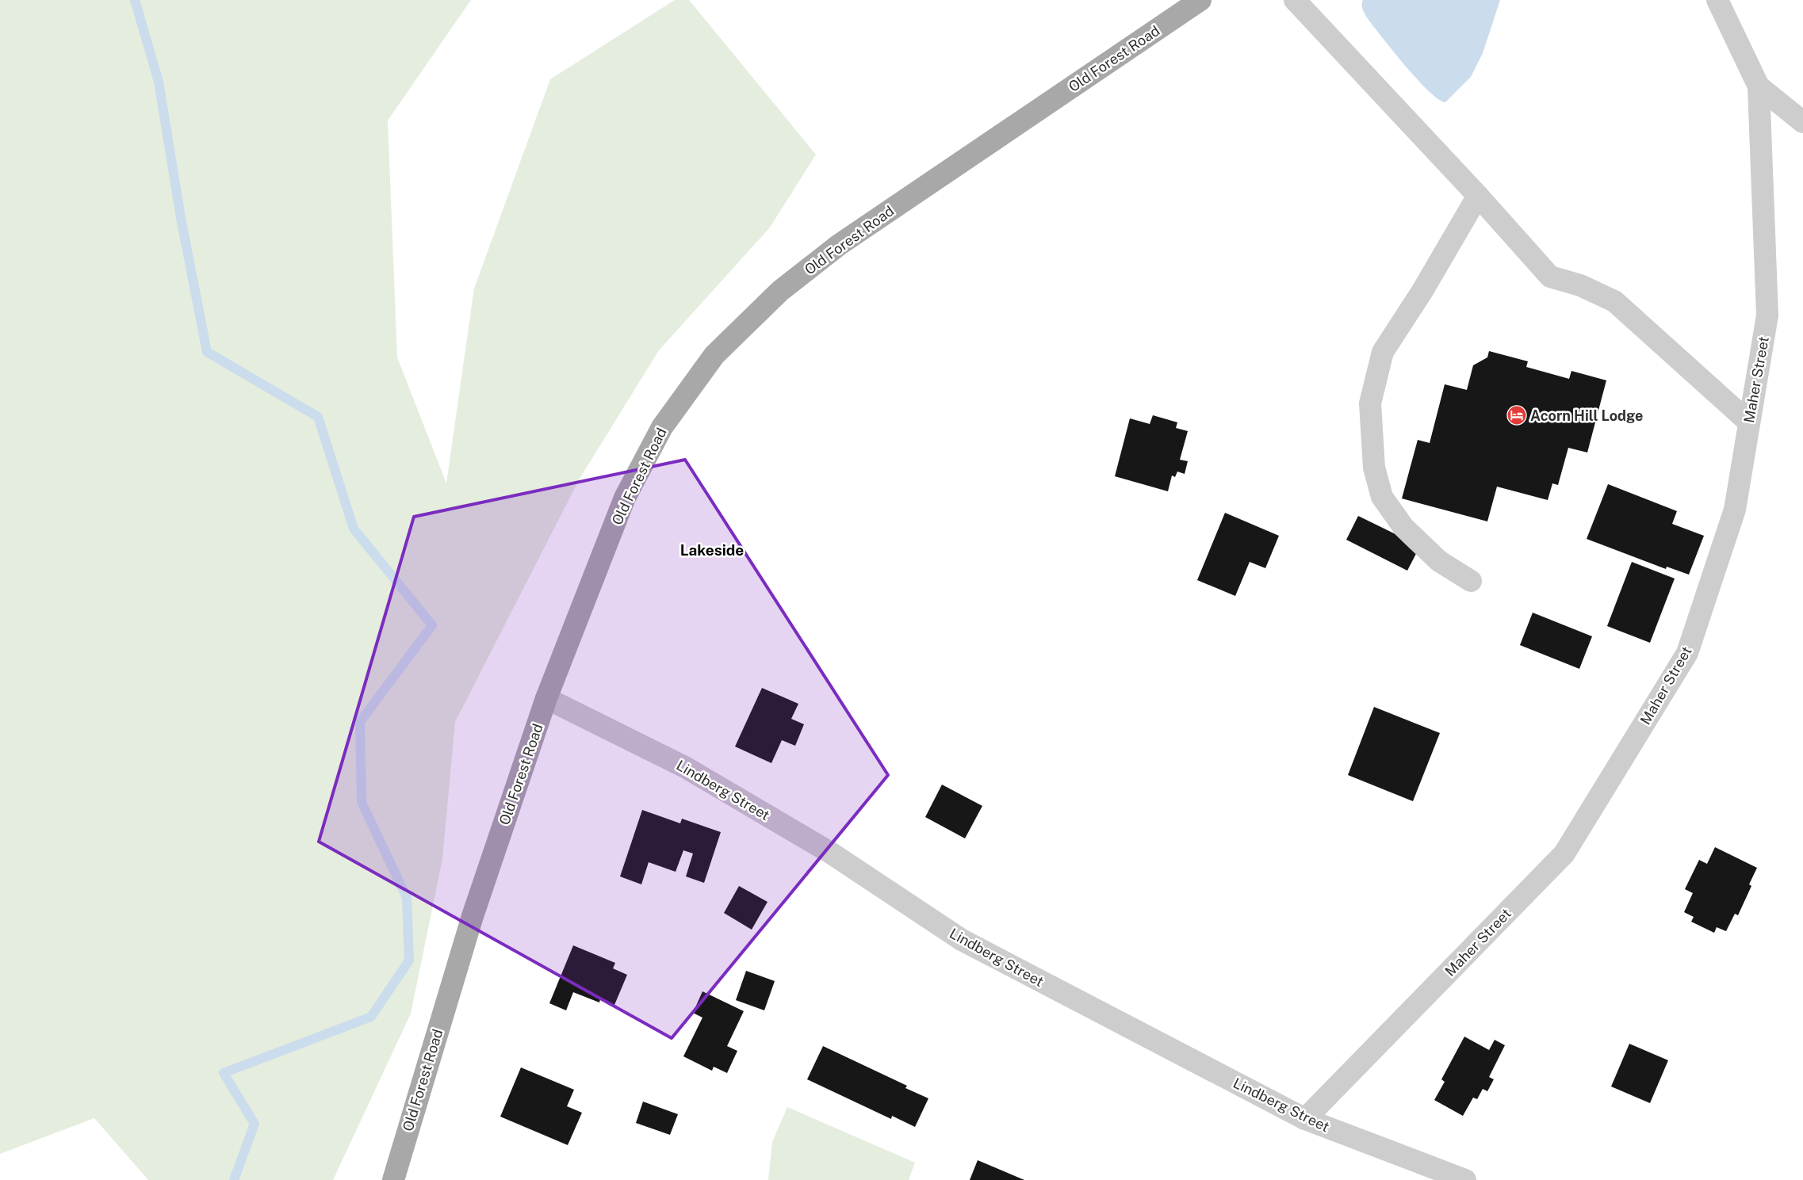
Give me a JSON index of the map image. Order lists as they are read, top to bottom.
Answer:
{
  "streets": {
    "main road": ["Old Forest Road"],
    "street": ["Maher Street", "Lindberg Street"]
  },
  "crossings": [
    ["Old Forest Road", "Lindberg Street"],
    ["Maher Street", "Lindberg Street"]
  ],
  "districts": ["Lakeside"],
  "places": {
    "hotel": ["Acorn Hill Lodge"]
  }
}
